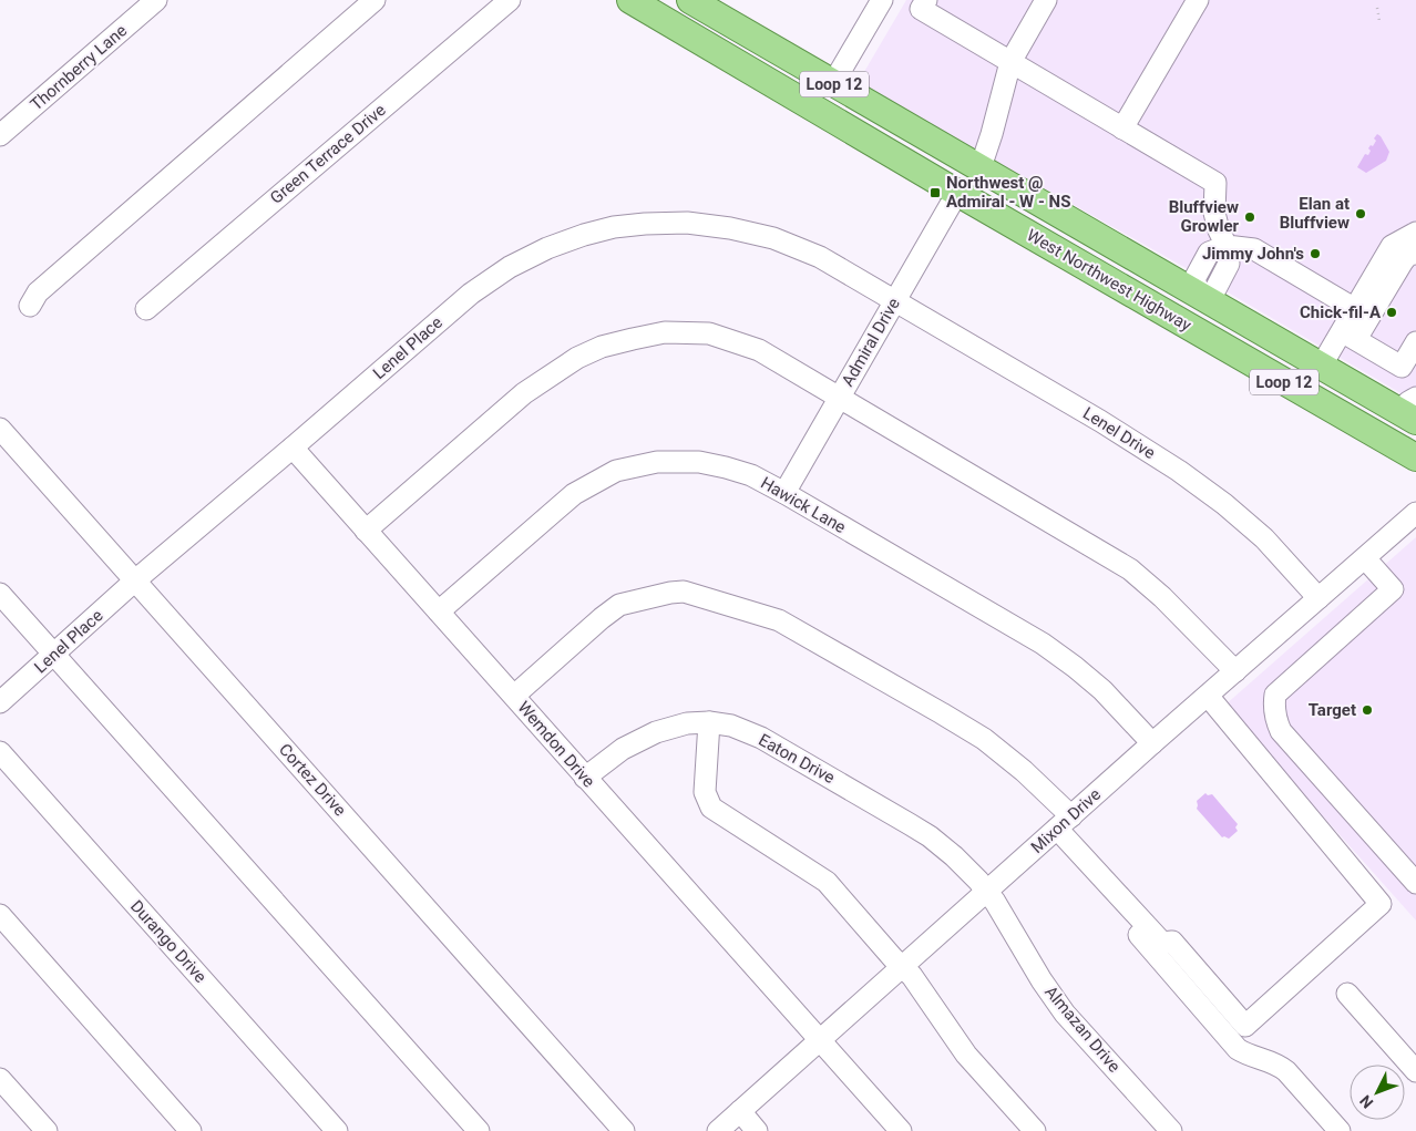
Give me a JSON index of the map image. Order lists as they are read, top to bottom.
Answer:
{
  "streets": {
    "main road": ["Loop 12", "West Northwest Highway"],
    "street": [
      "Thornberry Lane",
      "Green Terrace Drive",
      "Admiral Drive",
      "Lenel Place",
      "Lenel Drive",
      "Hawick Lane",
      "Wemdon Drive",
      "Eaton Drive",
      "Cortez Drive",
      "Mixon Drive",
      "Durango Drive",
      "Almazan Drive"
    ]
  },
  "crossings": [
    ["West Northwest Highway", "Admiral Drive"],
    ["Admiral Drive", "Lenel Place"],
    ["Admiral Drive", "Lenel Drive"],
    ["Admiral Drive", "Hawick Lane"],
    ["Lenel Place", "Lenel Drive"],
    ["Lenel Place", "Wemdon Drive"],
    ["Lenel Place", "Cortez Drive"],
    ["Lenel Drive", "Mixon Drive"],
    ["Hawick Lane", "Wemdon Drive"],
    ["Hawick Lane", "Mixon Drive"],
    ["Wemdon Drive", "Eaton Drive"],
    ["Wemdon Drive", "Mixon Drive"],
    ["Eaton Drive", "Mixon Drive"],
    ["Eaton Drive", "Almazan Drive"],
    ["Mixon Drive", "Almazan Drive"]
  ],
  "places": {
    "transit": ["Northwest @ Admiral - W - NS"],
    "other": [
      "Elan at Bluffview",
      "Bluffview Growler",
      "Jimmy John's",
      "Chick-fil-A",
      "Target"
    ]
  },
  "north": "bottom left"
}
